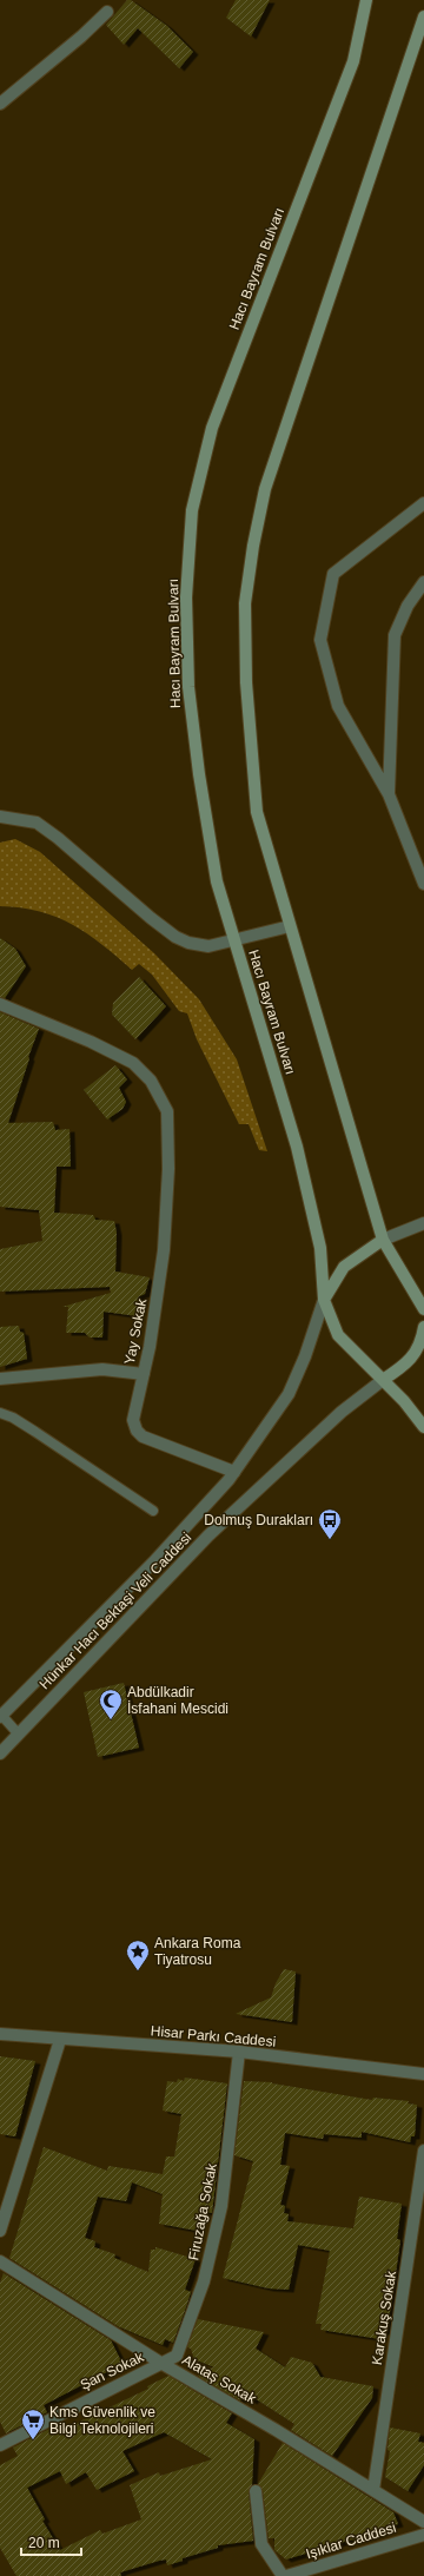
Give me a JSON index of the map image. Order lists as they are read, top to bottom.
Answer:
{
  "streets": {
    "main road": ["Hacı Bayram Bulvarı"],
    "street": [
      "Yay Sokak",
      "Hünkar Hacı Bektaşi Veli Caddesi",
      "Hisar Parkı Caddesi",
      "Firuzağa Sokak",
      "Karakuş Sokak",
      "Şan Sokak",
      "Alataş Sokak",
      "Işıklar Caddesi"
    ]
  },
  "crossings": [
    ["Hacı Bayram Bulvarı", "Hünkar Hacı Bektaşi Veli Caddesi"],
    ["Hisar Parkı Caddesi", "Firuzağa Sokak"],
    ["Firuzağa Sokak", "Şan Sokak"],
    ["Firuzağa Sokak", "Alataş Sokak"],
    ["Karakuş Sokak", "Alataş Sokak"],
    ["Şan Sokak", "Alataş Sokak"]
  ],
  "places": {
    "bus stop": ["Dolmuş Durakları"],
    "mosque": ["Abdülkadir İsfahani Mescidi"],
    "place": ["Ankara Roma Tiyatrosu"],
    "supermarket": ["Kms Güvenlik ve Bilgi Teknolojileri"]
  },
  "scale_bar": "20 m"
}
